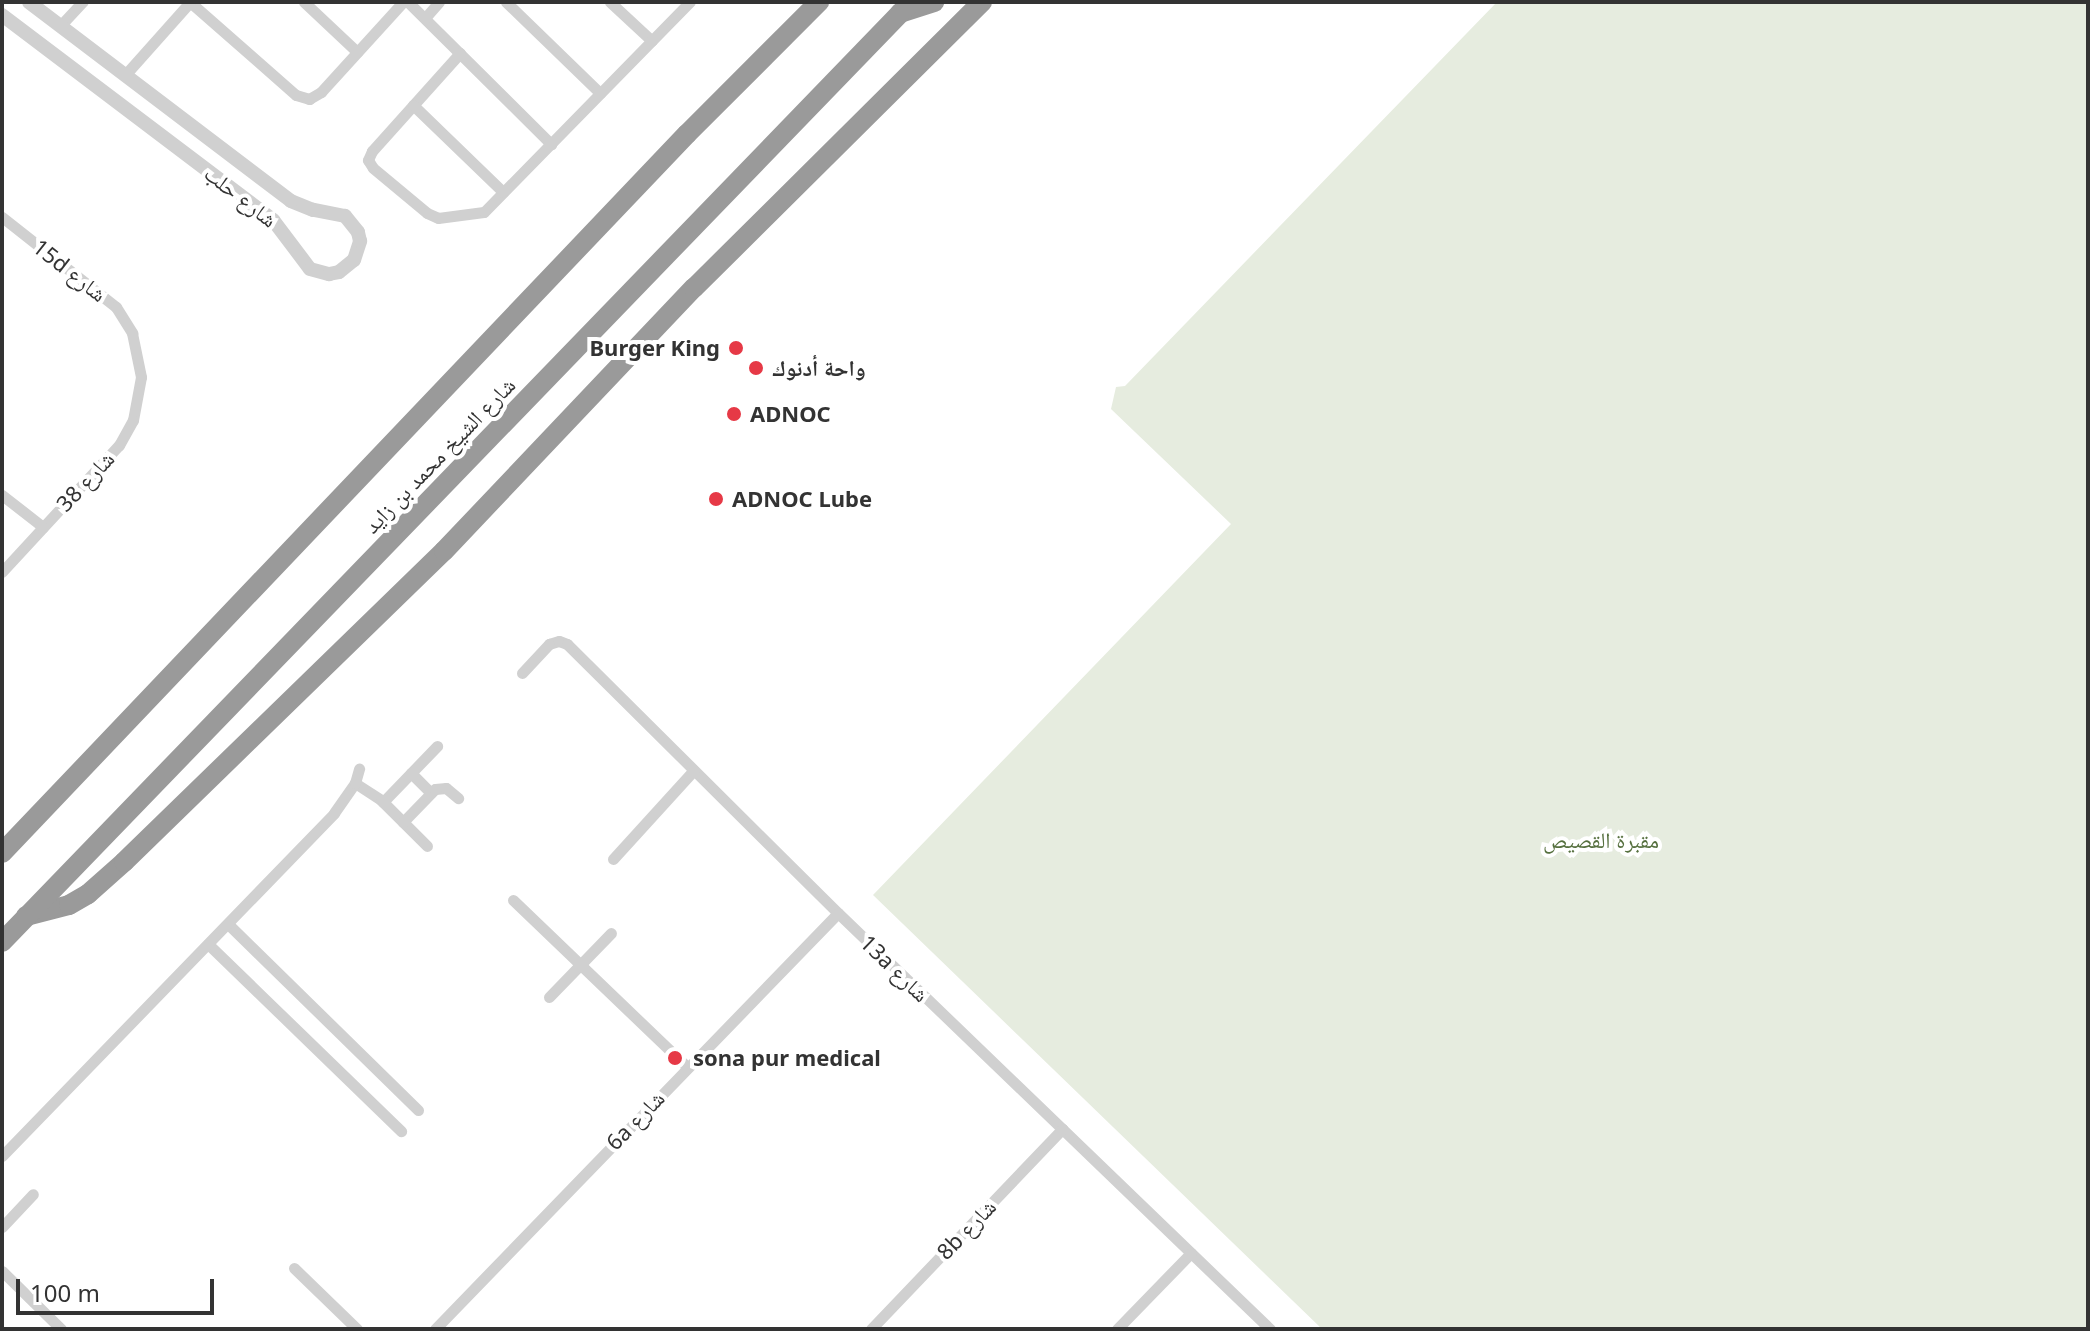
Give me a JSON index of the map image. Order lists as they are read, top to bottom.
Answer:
{
  "streets": {
    "highway": ["شارع الشيخ محمد بن زايد"],
    "street": [
      "شارع حلب",
      "15d شارع",
      "شارع 38",
      "13a شارع",
      "6a شارع",
      "8b شارع"
    ]
  },
  "crossings": [
    ["15d شارع", "شارع 38"],
    ["13a شارع", "6a شارع"],
    ["13a شارع", "8b شارع"]
  ],
  "parks": ["مقبرة القصيص"],
  "places": [
    "Burger King",
    "واحة أدنوك",
    "ADNOC",
    "ADNOC Lube",
    "sona pur medical"
  ],
  "scale_bar": "100 m"
}
